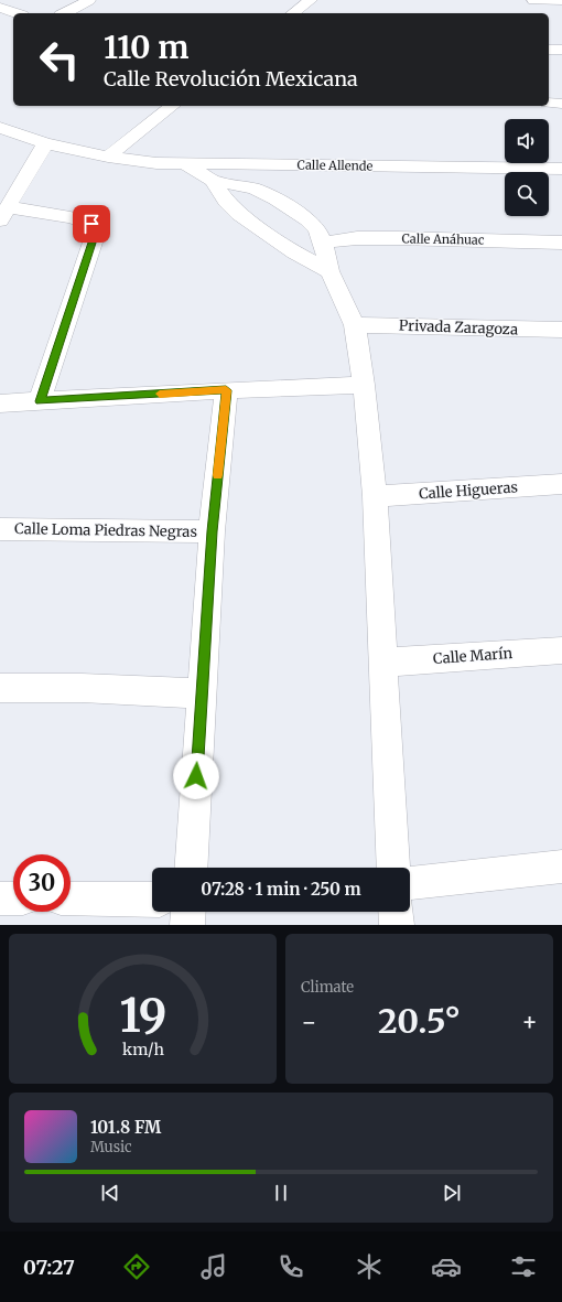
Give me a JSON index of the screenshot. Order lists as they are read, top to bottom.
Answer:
{
  "streets": {
    "street": [
      "Calle Allende",
      "Calle Anáhuac",
      "Privada Zaragoza",
      "Calle Higueras",
      "Calle Loma Piedras Negras",
      "Calle Marín"
    ]
  },
  "page": {
    "turn": ["110 m", "Calle Revolución Mexicana"],
    "limit": "30",
    "trip": "07:28 · 1 min · 250 m",
    "tile": "Climate",
    "heat": ["−", "20.5°", "+"],
    "song": ["101.8 FM", "Music"],
    "tabs": "07:27",
    "gauge": ["19", "km/h"]
  }
}
